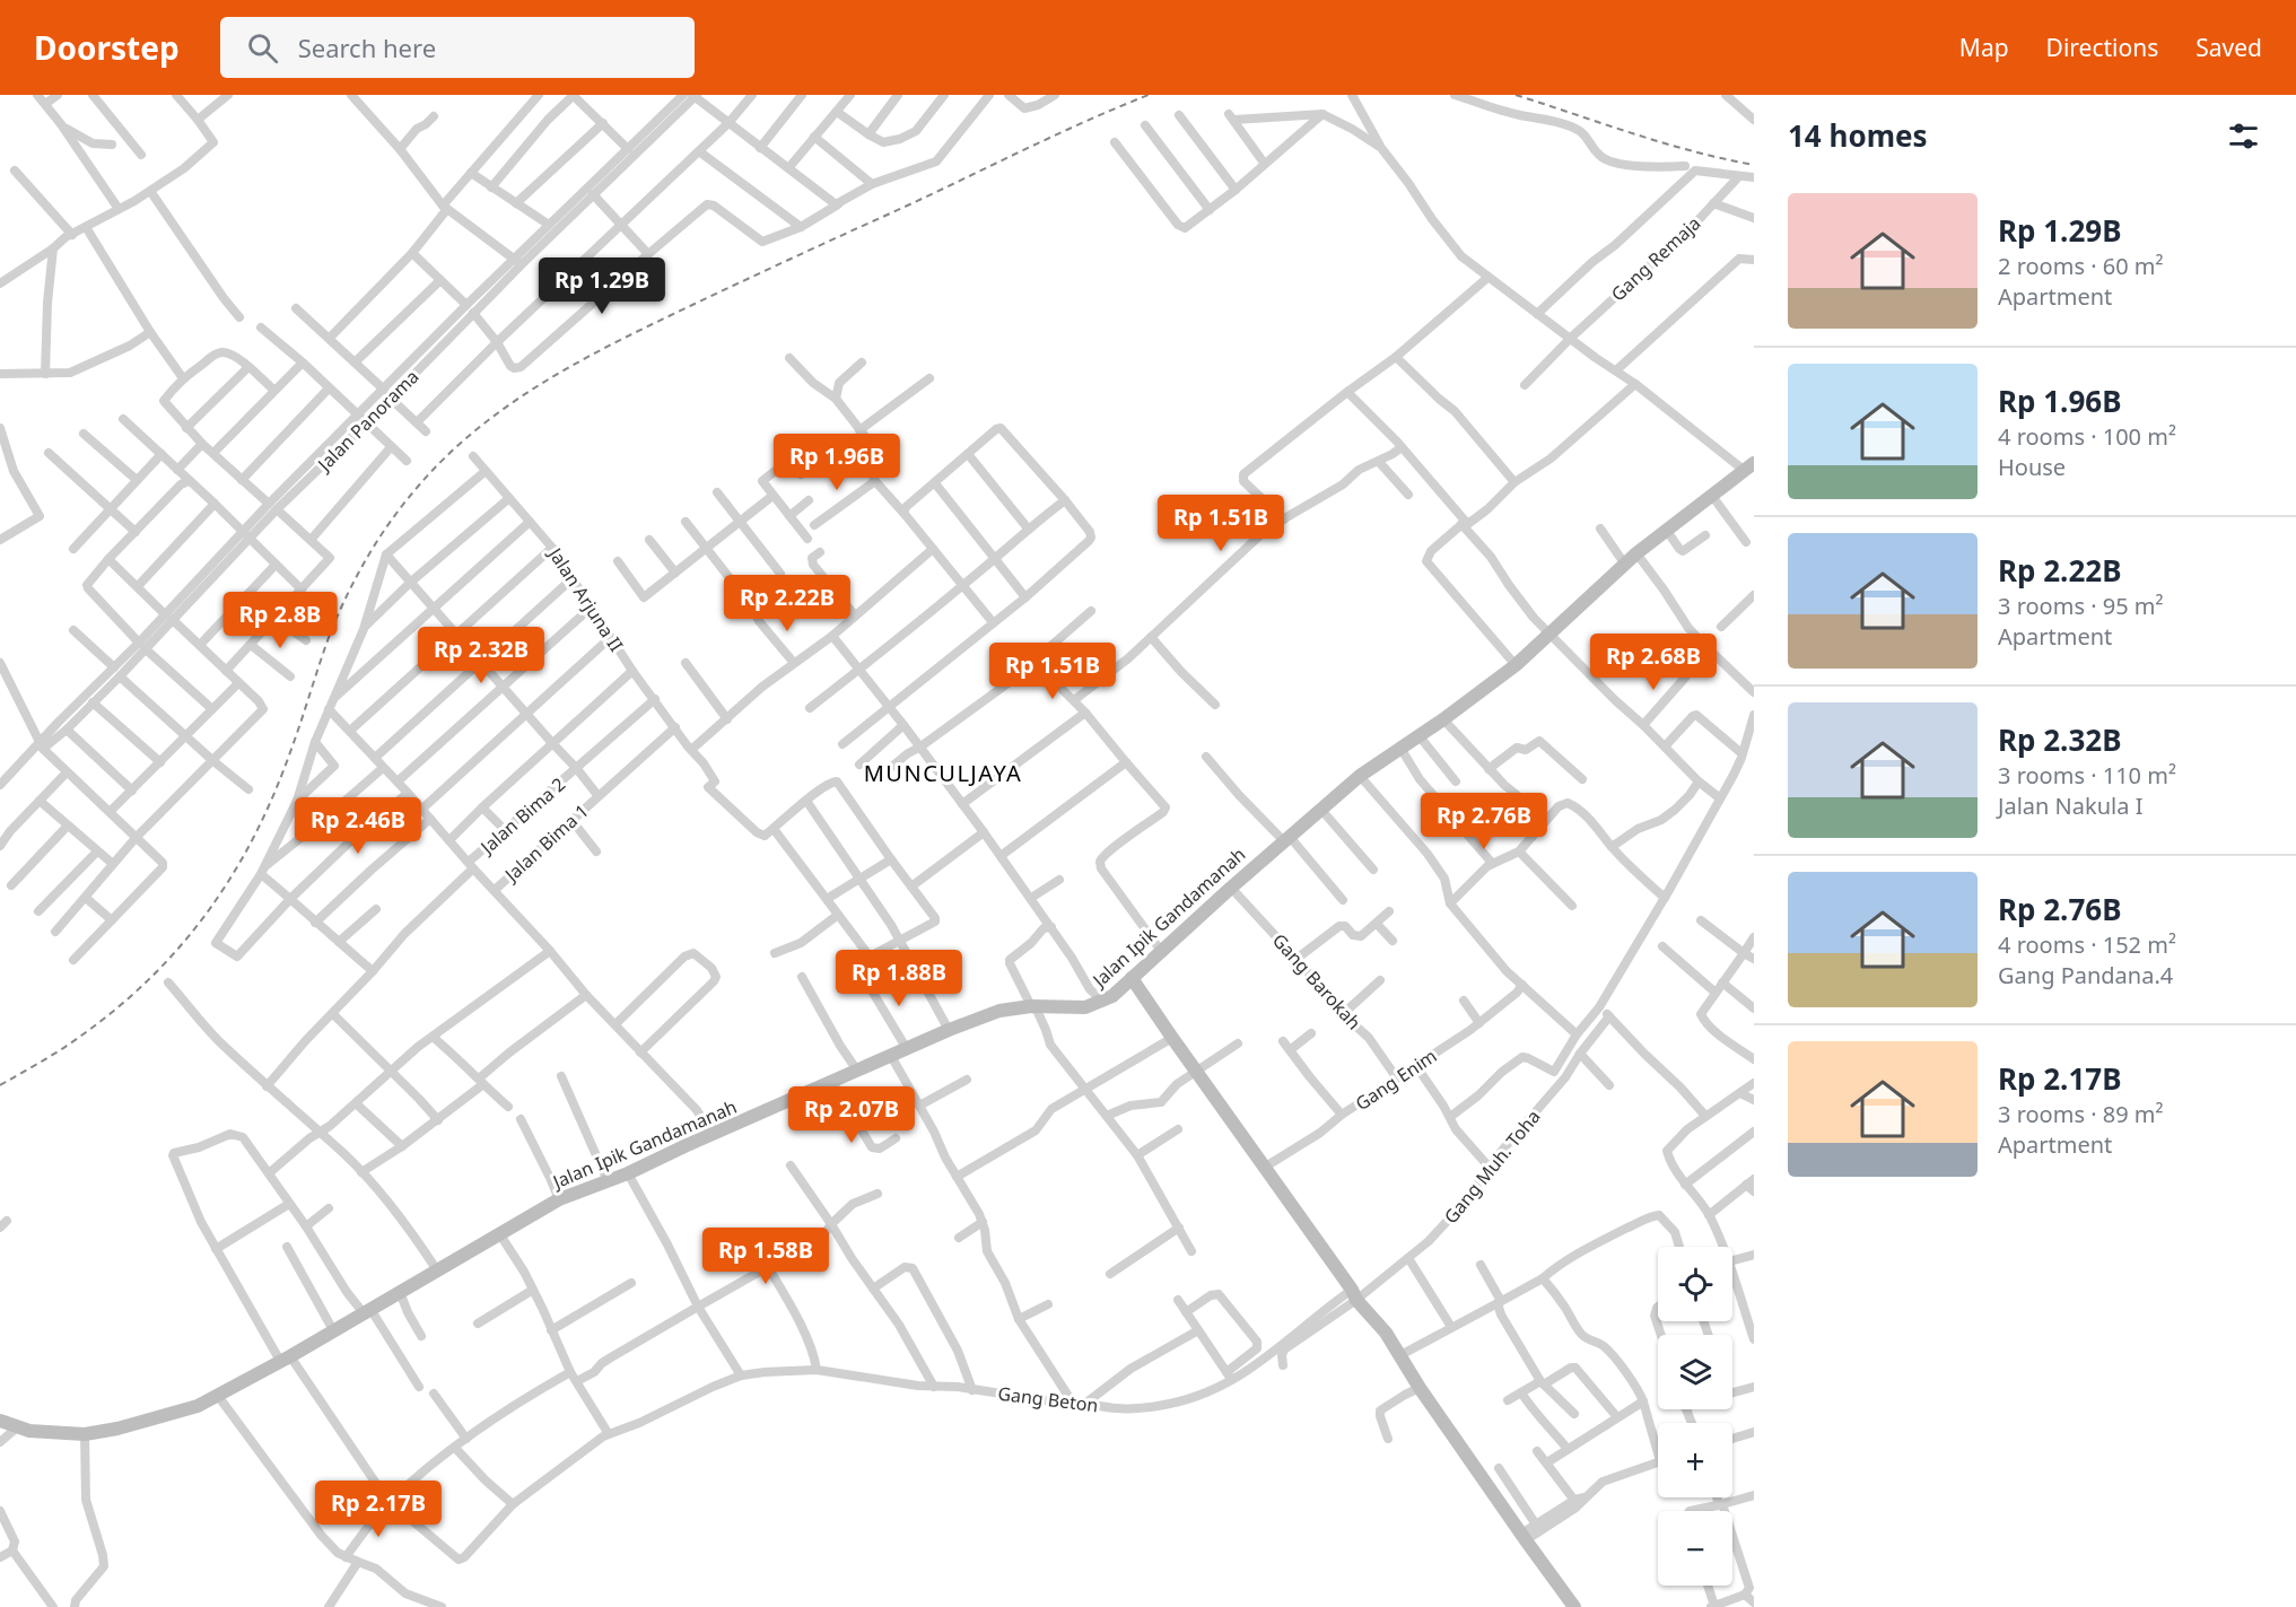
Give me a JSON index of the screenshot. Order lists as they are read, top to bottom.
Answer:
{
  "streets": {
    "street": [
      "Gang Remaja",
      "Jalan Panorama",
      "Jalan Arjuna II",
      "Jalan Bima 2",
      "Jalan Bima 1",
      "Jalan Ipik Gandamanah",
      "Gang Barokah",
      "Gang Enim",
      "Gang Muh. Toha",
      "Gang Beton"
    ]
  },
  "crossings": [
    ["Jalan Arjuna II", "Jalan Bima 2"],
    ["Jalan Arjuna II", "Jalan Bima 1"],
    ["Jalan Ipik Gandamanah", "Gang Barokah"],
    ["Gang Barokah", "Gang Enim"],
    ["Gang Muh. Toha", "Gang Beton"]
  ],
  "districts": ["MUNCULJAYA"],
  "page": {
    "header": "Doorstep",
    "search": "Search here",
    "nav": ["Map", "Directions", "Saved"],
    "heading": "14 homes",
    "list": [
      {
        "name": "Rp 1.29B",
        "note": "2 rooms · 60 m² · Apartment"
      },
      {
        "name": "Rp 1.96B",
        "note": "4 rooms · 100 m² · House"
      },
      {
        "name": "Rp 2.22B",
        "note": "3 rooms · 95 m² · Apartment"
      },
      {
        "name": "Rp 2.32B",
        "note": "3 rooms · 110 m² · Jalan Nakula I"
      },
      {
        "name": "Rp 2.76B",
        "note": "4 rooms · 152 m² · Gang Pandana.4"
      },
      {
        "name": "Rp 2.17B",
        "note": "3 rooms · 89 m² · Apartment"
      }
    ],
    "price": [
      "Rp 1.29B",
      "Rp 1.96B",
      "Rp 1.51B",
      "Rp 2.22B",
      "Rp 2.8B",
      "Rp 2.32B",
      "Rp 2.68B",
      "Rp 1.51B",
      "Rp 2.76B",
      "Rp 2.46B",
      "Rp 1.88B",
      "Rp 2.07B",
      "Rp 1.58B",
      "Rp 2.17B"
    ],
    "map_buttons": ["+", "−"]
  }
}
